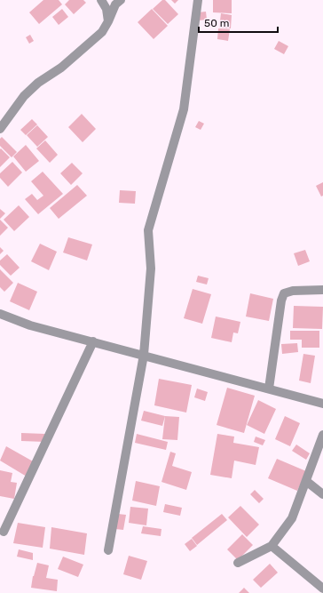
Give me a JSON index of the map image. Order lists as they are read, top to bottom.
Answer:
{
  "scale_bar": "50 m"
}
